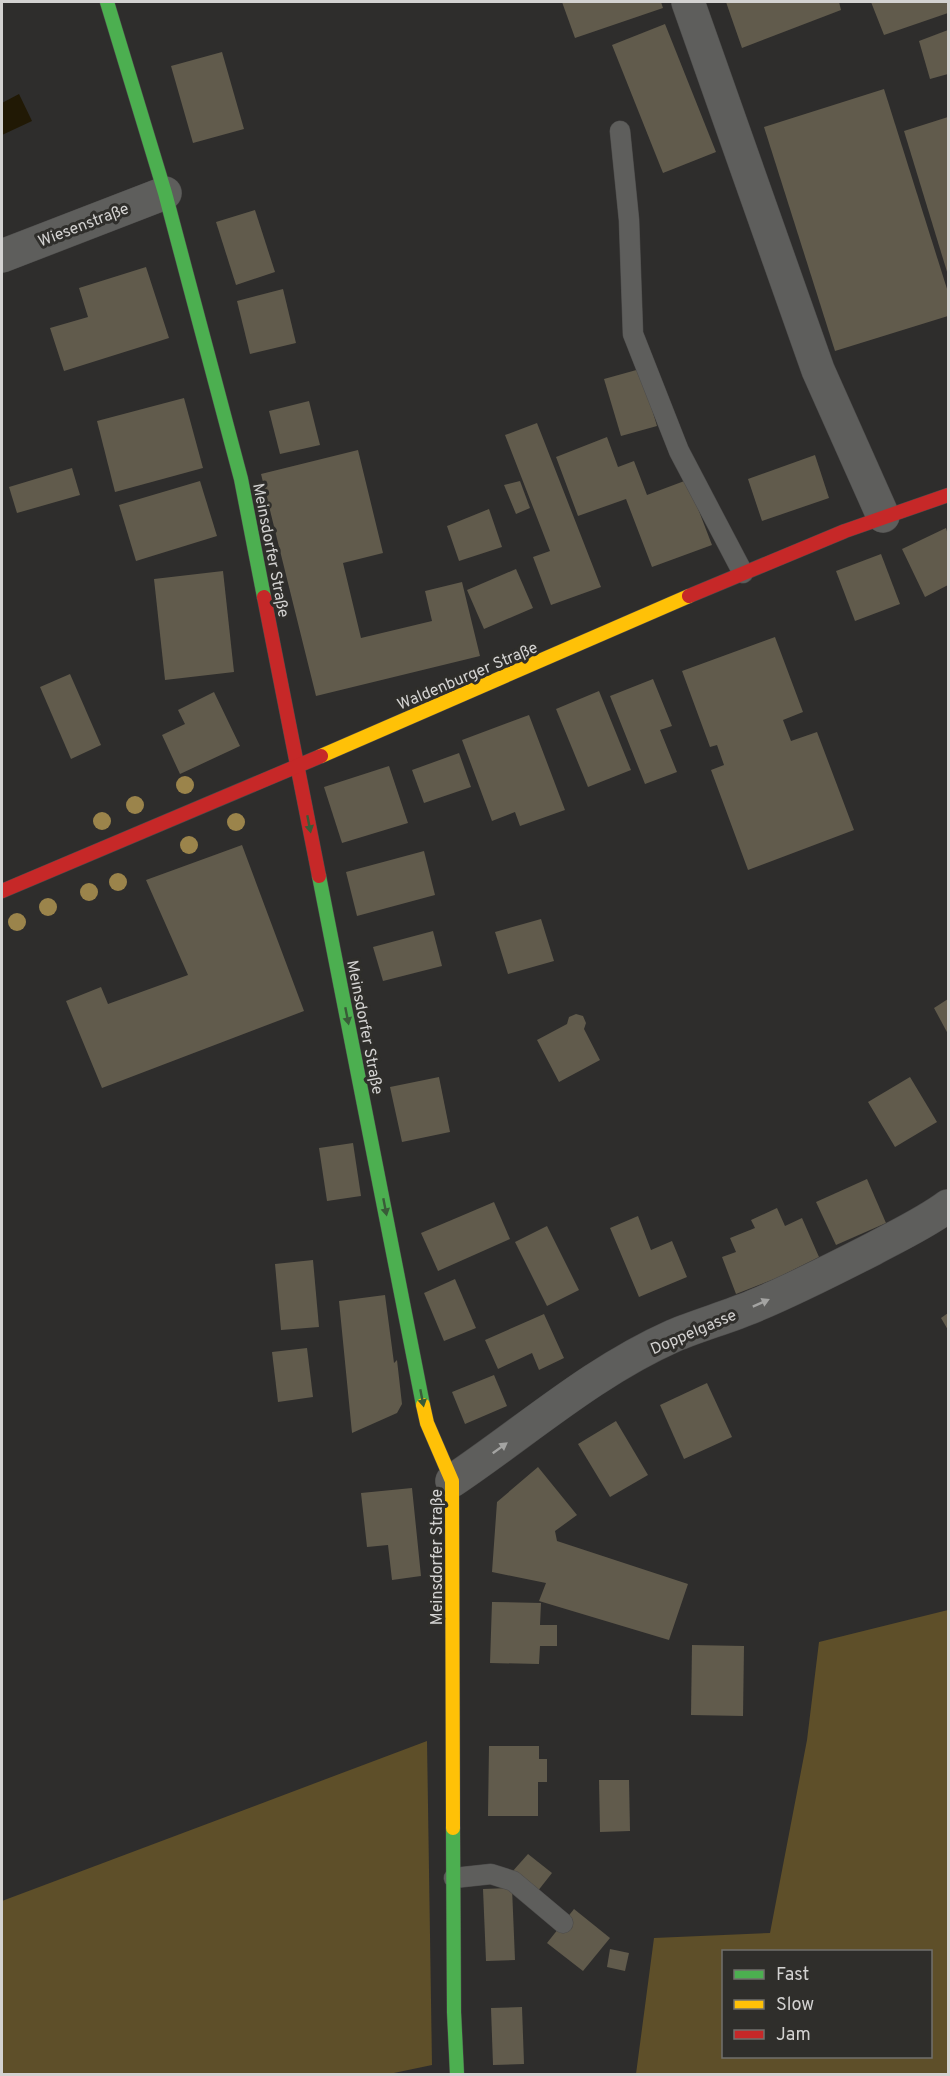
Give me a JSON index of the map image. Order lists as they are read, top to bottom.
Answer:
{
  "streets": {
    "street": [
      "Wiesenstraße",
      "Meinsdorfer Straße",
      "Waldenburger Straße",
      "Doppelgasse"
    ]
  },
  "crossings": [
    ["Wiesenstraße", "Meinsdorfer Straße"],
    ["Meinsdorfer Straße", "Waldenburger Straße"],
    ["Meinsdorfer Straße", "Doppelgasse"]
  ],
  "one_way": ["Doppelgasse"],
  "legend": ["Fast", "Slow", "Jam"]
}
